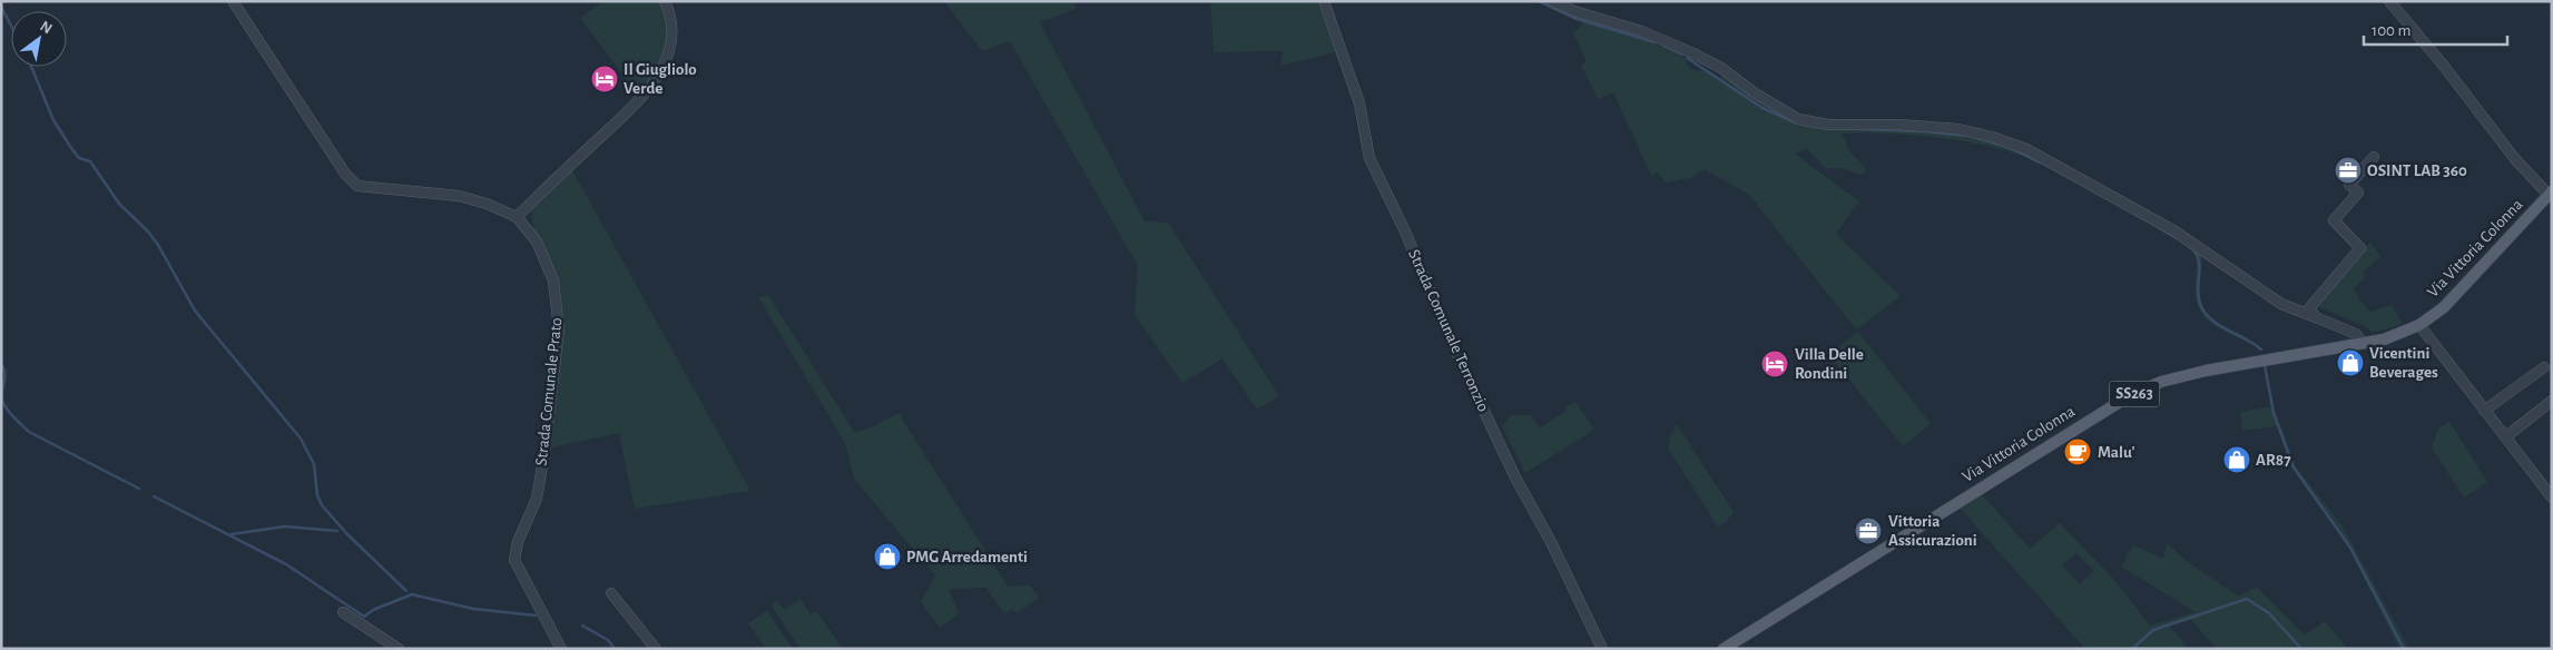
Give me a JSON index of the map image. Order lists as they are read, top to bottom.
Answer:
{
  "streets": {
    "main road": ["Via Vittoria Colonna", "SS263"],
    "street": ["Strada Comunale Terronzio", "Strada Comunale Prato"]
  },
  "places": {
    "hotel": ["Il Giugliolo Verde", "Villa Delle Rondini"],
    "office": ["OSINT LAB 360", "Vittoria Assicurazioni"],
    "shop": ["Vicentini Beverages", "AR87", "PMG Arredamenti"],
    "cafe": ["Malu'"]
  },
  "scale_bar": "100 m",
  "north": "top right"
}
